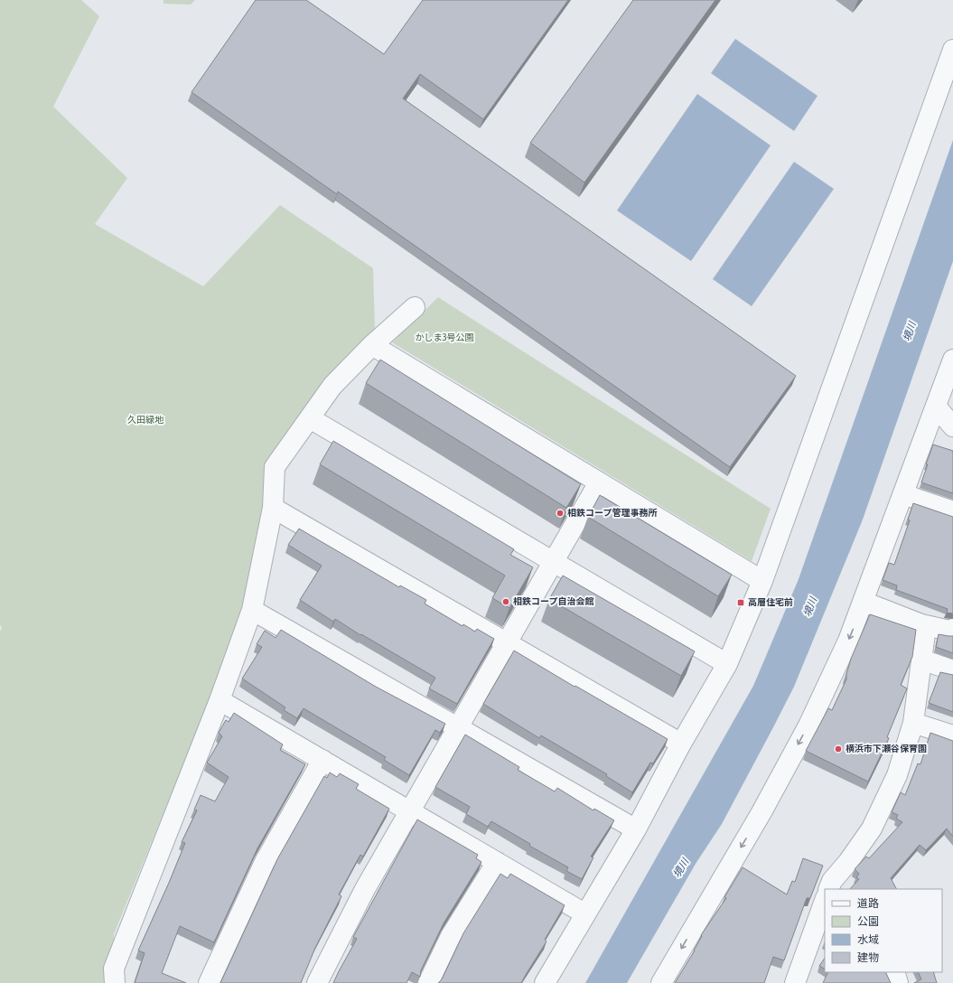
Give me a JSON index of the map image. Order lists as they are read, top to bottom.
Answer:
{
  "water": ["境川"],
  "parks": ["かしま3号公園", "久田緑地"],
  "places": {
    "other": ["相鉄コープ管理事務所", "相鉄コープ自治会館", "横浜市下瀬谷保育園"],
    "transit": ["高層住宅前"]
  },
  "legend": [
    "道路",
    "公園",
    "水域",
    "建物"
  ]
}
